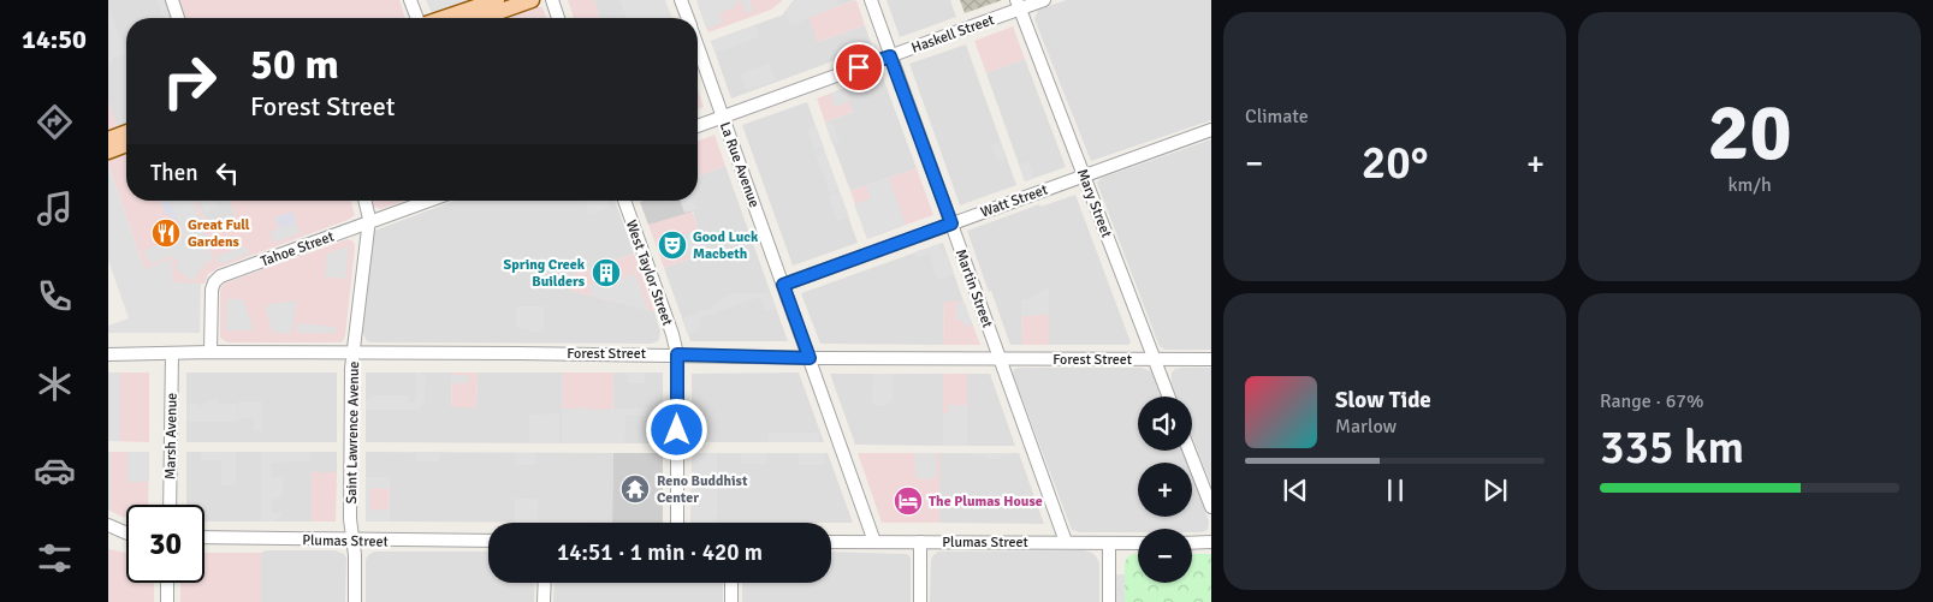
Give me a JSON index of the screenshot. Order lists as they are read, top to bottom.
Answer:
{
  "streets": {
    "street": [
      "Haskell Street",
      "La Rue Avenue",
      "Watt Street",
      "Mary Street",
      "Tahoe Street",
      "West Taylor Street",
      "Martin Street",
      "Forest Street",
      "Saint Lawrence Avenue",
      "Marsh Avenue",
      "Plumas Street"
    ]
  },
  "crossings": [
    ["Haskell Street", "La Rue Avenue"],
    ["Haskell Street", "Mary Street"],
    ["Haskell Street", "Martin Street"],
    ["La Rue Avenue", "Watt Street"],
    ["La Rue Avenue", "Forest Street"],
    ["La Rue Avenue", "Plumas Street"],
    ["Watt Street", "Mary Street"],
    ["Watt Street", "Martin Street"],
    ["Mary Street", "Forest Street"],
    ["Tahoe Street", "Forest Street"],
    ["Tahoe Street", "Saint Lawrence Avenue"],
    ["West Taylor Street", "Forest Street"],
    ["Martin Street", "Forest Street"],
    ["Martin Street", "Plumas Street"],
    ["Forest Street", "Saint Lawrence Avenue"],
    ["Forest Street", "Marsh Avenue"],
    ["Saint Lawrence Avenue", "Plumas Street"]
  ],
  "places": {
    "restaurant": ["Great Full Gardens"],
    "theatre": ["Good Luck Macbeth"],
    "building": ["Spring Creek Builders"],
    "temple": ["Reno Buddhist Center"],
    "hotel": ["The Plumas House"]
  },
  "page": {
    "tabs": "14:50",
    "tile": [
      "Climate",
      ["20", "km/h"],
      ["Range · 67%", "335 km"]
    ],
    "turn": ["50 m", "Forest Street"],
    "heat": ["−", "20°", "+"],
    "then": "Then",
    "song": ["Slow Tide", "Marlow"],
    "map_buttons": ["+", "−"],
    "limit": "30",
    "trip": "14:51 · 1 min · 420 m"
  }
}
